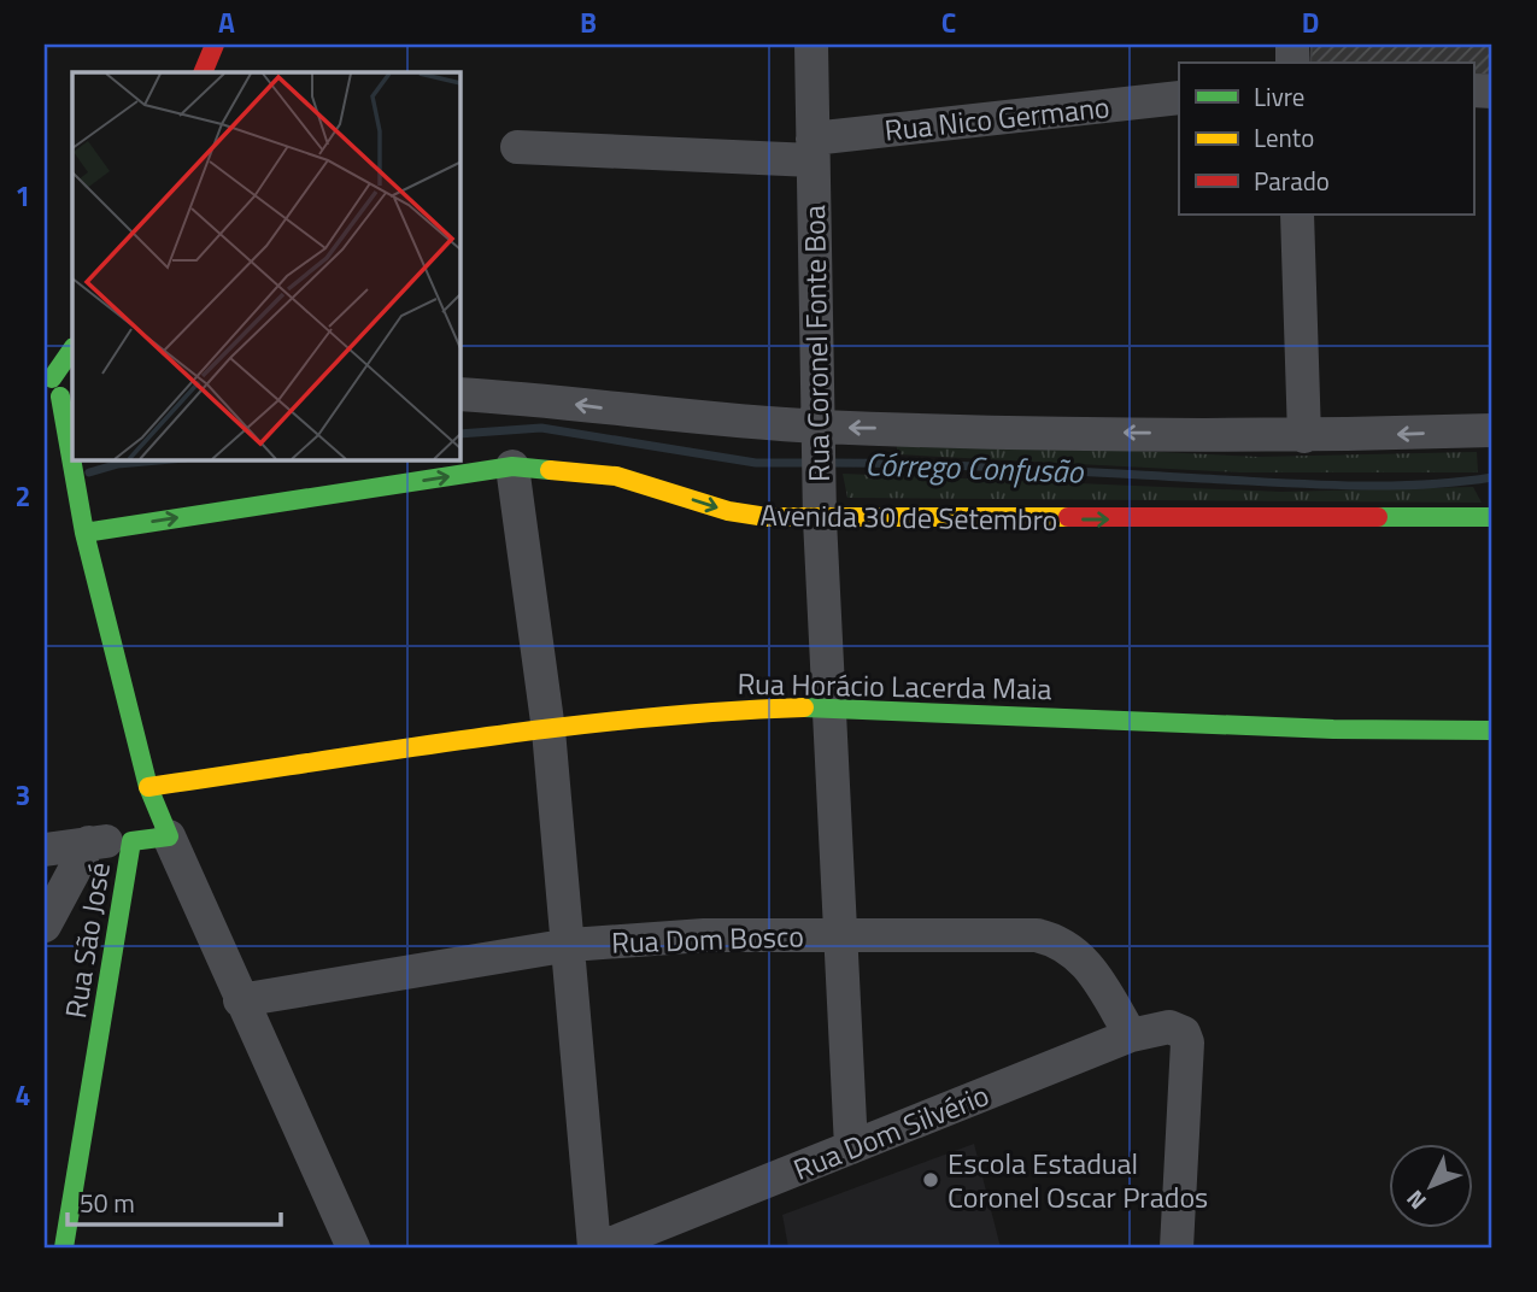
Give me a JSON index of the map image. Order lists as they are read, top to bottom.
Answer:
{
  "streets": {
    "street": [
      "Rua Nico Germano",
      "Rua Coronel Fonte Boa",
      "Avenida 30 de Setembro",
      "Rua Horácio Lacerda Maia",
      "Rua Dom Bosco",
      "Rua São José",
      "Rua Dom Silvério"
    ]
  },
  "crossings": [
    ["Rua Nico Germano", "Rua Coronel Fonte Boa"],
    ["Rua Coronel Fonte Boa", "Avenida 30 de Setembro"],
    ["Rua Coronel Fonte Boa", "Rua Horácio Lacerda Maia"],
    ["Rua Coronel Fonte Boa", "Rua Dom Bosco"],
    ["Rua Coronel Fonte Boa", "Rua Dom Silvério"],
    ["Rua Dom Bosco", "Rua Dom Silvério"]
  ],
  "water": ["Córrego Confusão"],
  "places": ["Escola Estadual Coronel Oscar Prados"],
  "legend": ["Livre", "Lento", "Parado"],
  "scale_bar": "50 m",
  "north": "bottom left",
  "grid": {
    "columns": [
      "A",
      "B",
      "C",
      "D"
    ],
    "rows": [
      "1",
      "2",
      "3",
      "4"
    ]
  }
}
